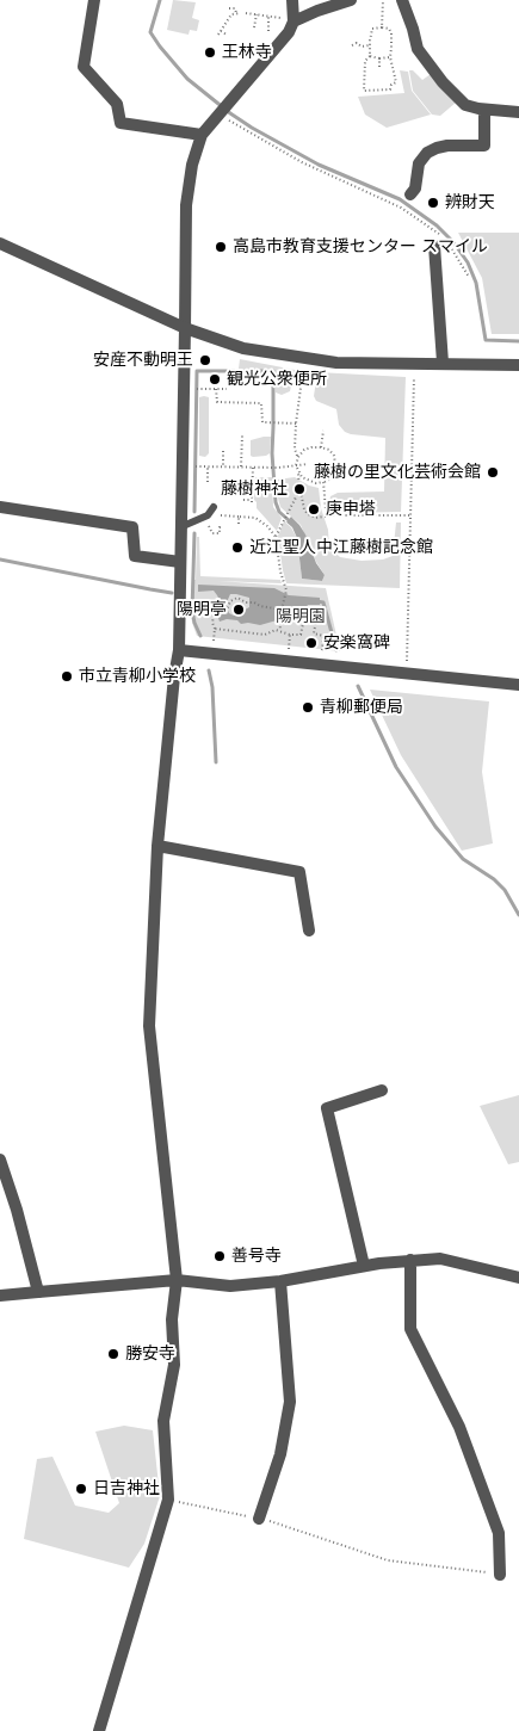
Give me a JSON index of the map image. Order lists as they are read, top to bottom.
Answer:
{
  "parks": ["陽明園"],
  "places": [
    "王林寺",
    "辨財天",
    "高島市教育支援センター スマイル",
    "安産不動明王",
    "観光公衆便所",
    "藤樹の里文化芸術会館",
    "藤樹神社",
    "庚申塔",
    "近江聖人中江藤樹記念館",
    "陽明亭",
    "安楽窩碑",
    "市立青柳小学校",
    "青柳郵便局",
    "善号寺",
    "勝安寺",
    "日吉神社"
  ]
}
